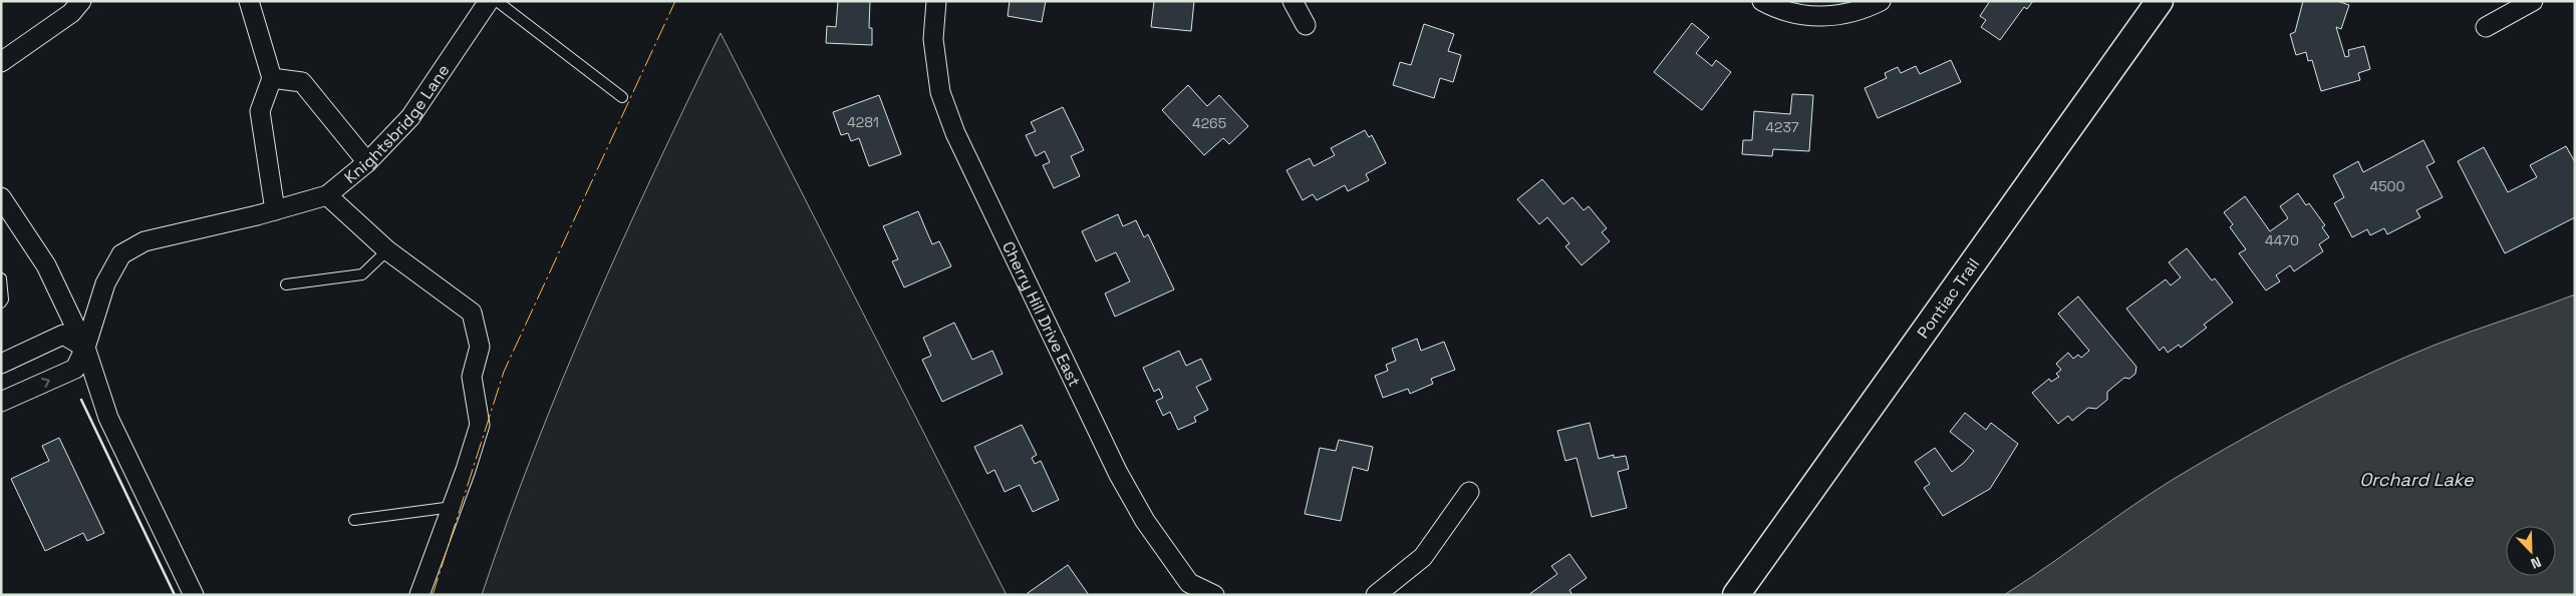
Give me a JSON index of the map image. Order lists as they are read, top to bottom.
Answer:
{
  "streets": {
    "main road": ["Pontiac Trail"],
    "street": ["Knightsbridge Lane", "Cherry Hill Drive East"]
  },
  "water": ["Orchard Lake"],
  "house_numbers": [
    "4281",
    "4265",
    "4237",
    "4500",
    "4470"
  ],
  "north": "bottom right"
}
